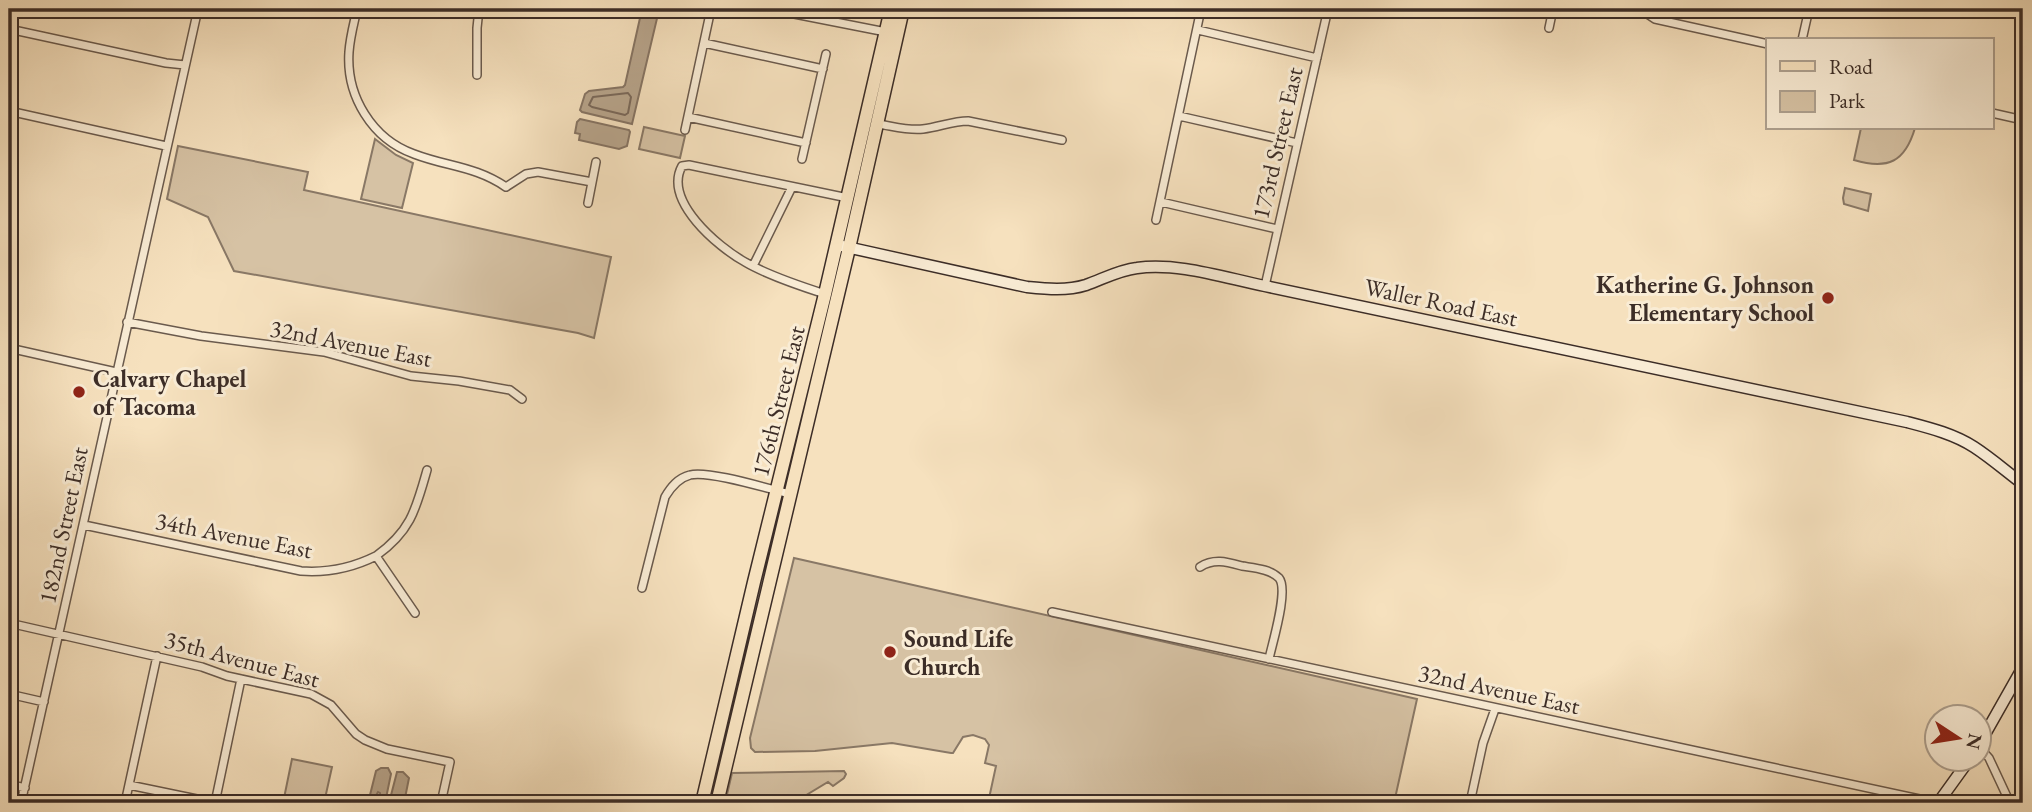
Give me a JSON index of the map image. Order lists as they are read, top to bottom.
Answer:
{
  "streets": {
    "main road": ["176th Street East"],
    "street": [
      "173rd Street East",
      "Waller Road East",
      "32nd Avenue East",
      "182nd Street East",
      "34th Avenue East",
      "35th Avenue East"
    ]
  },
  "crossings": [
    ["173rd Street East", "Waller Road East"],
    ["Waller Road East", "176th Street East"],
    ["32nd Avenue East", "182nd Street East"],
    ["182nd Street East", "34th Avenue East"],
    ["182nd Street East", "35th Avenue East"]
  ],
  "places": ["Katherine G. Johnson Elementary School", "Calvary Chapel of Tacoma", "Sound Life Church"],
  "legend": ["Road", "Park"],
  "north": "right"
}
